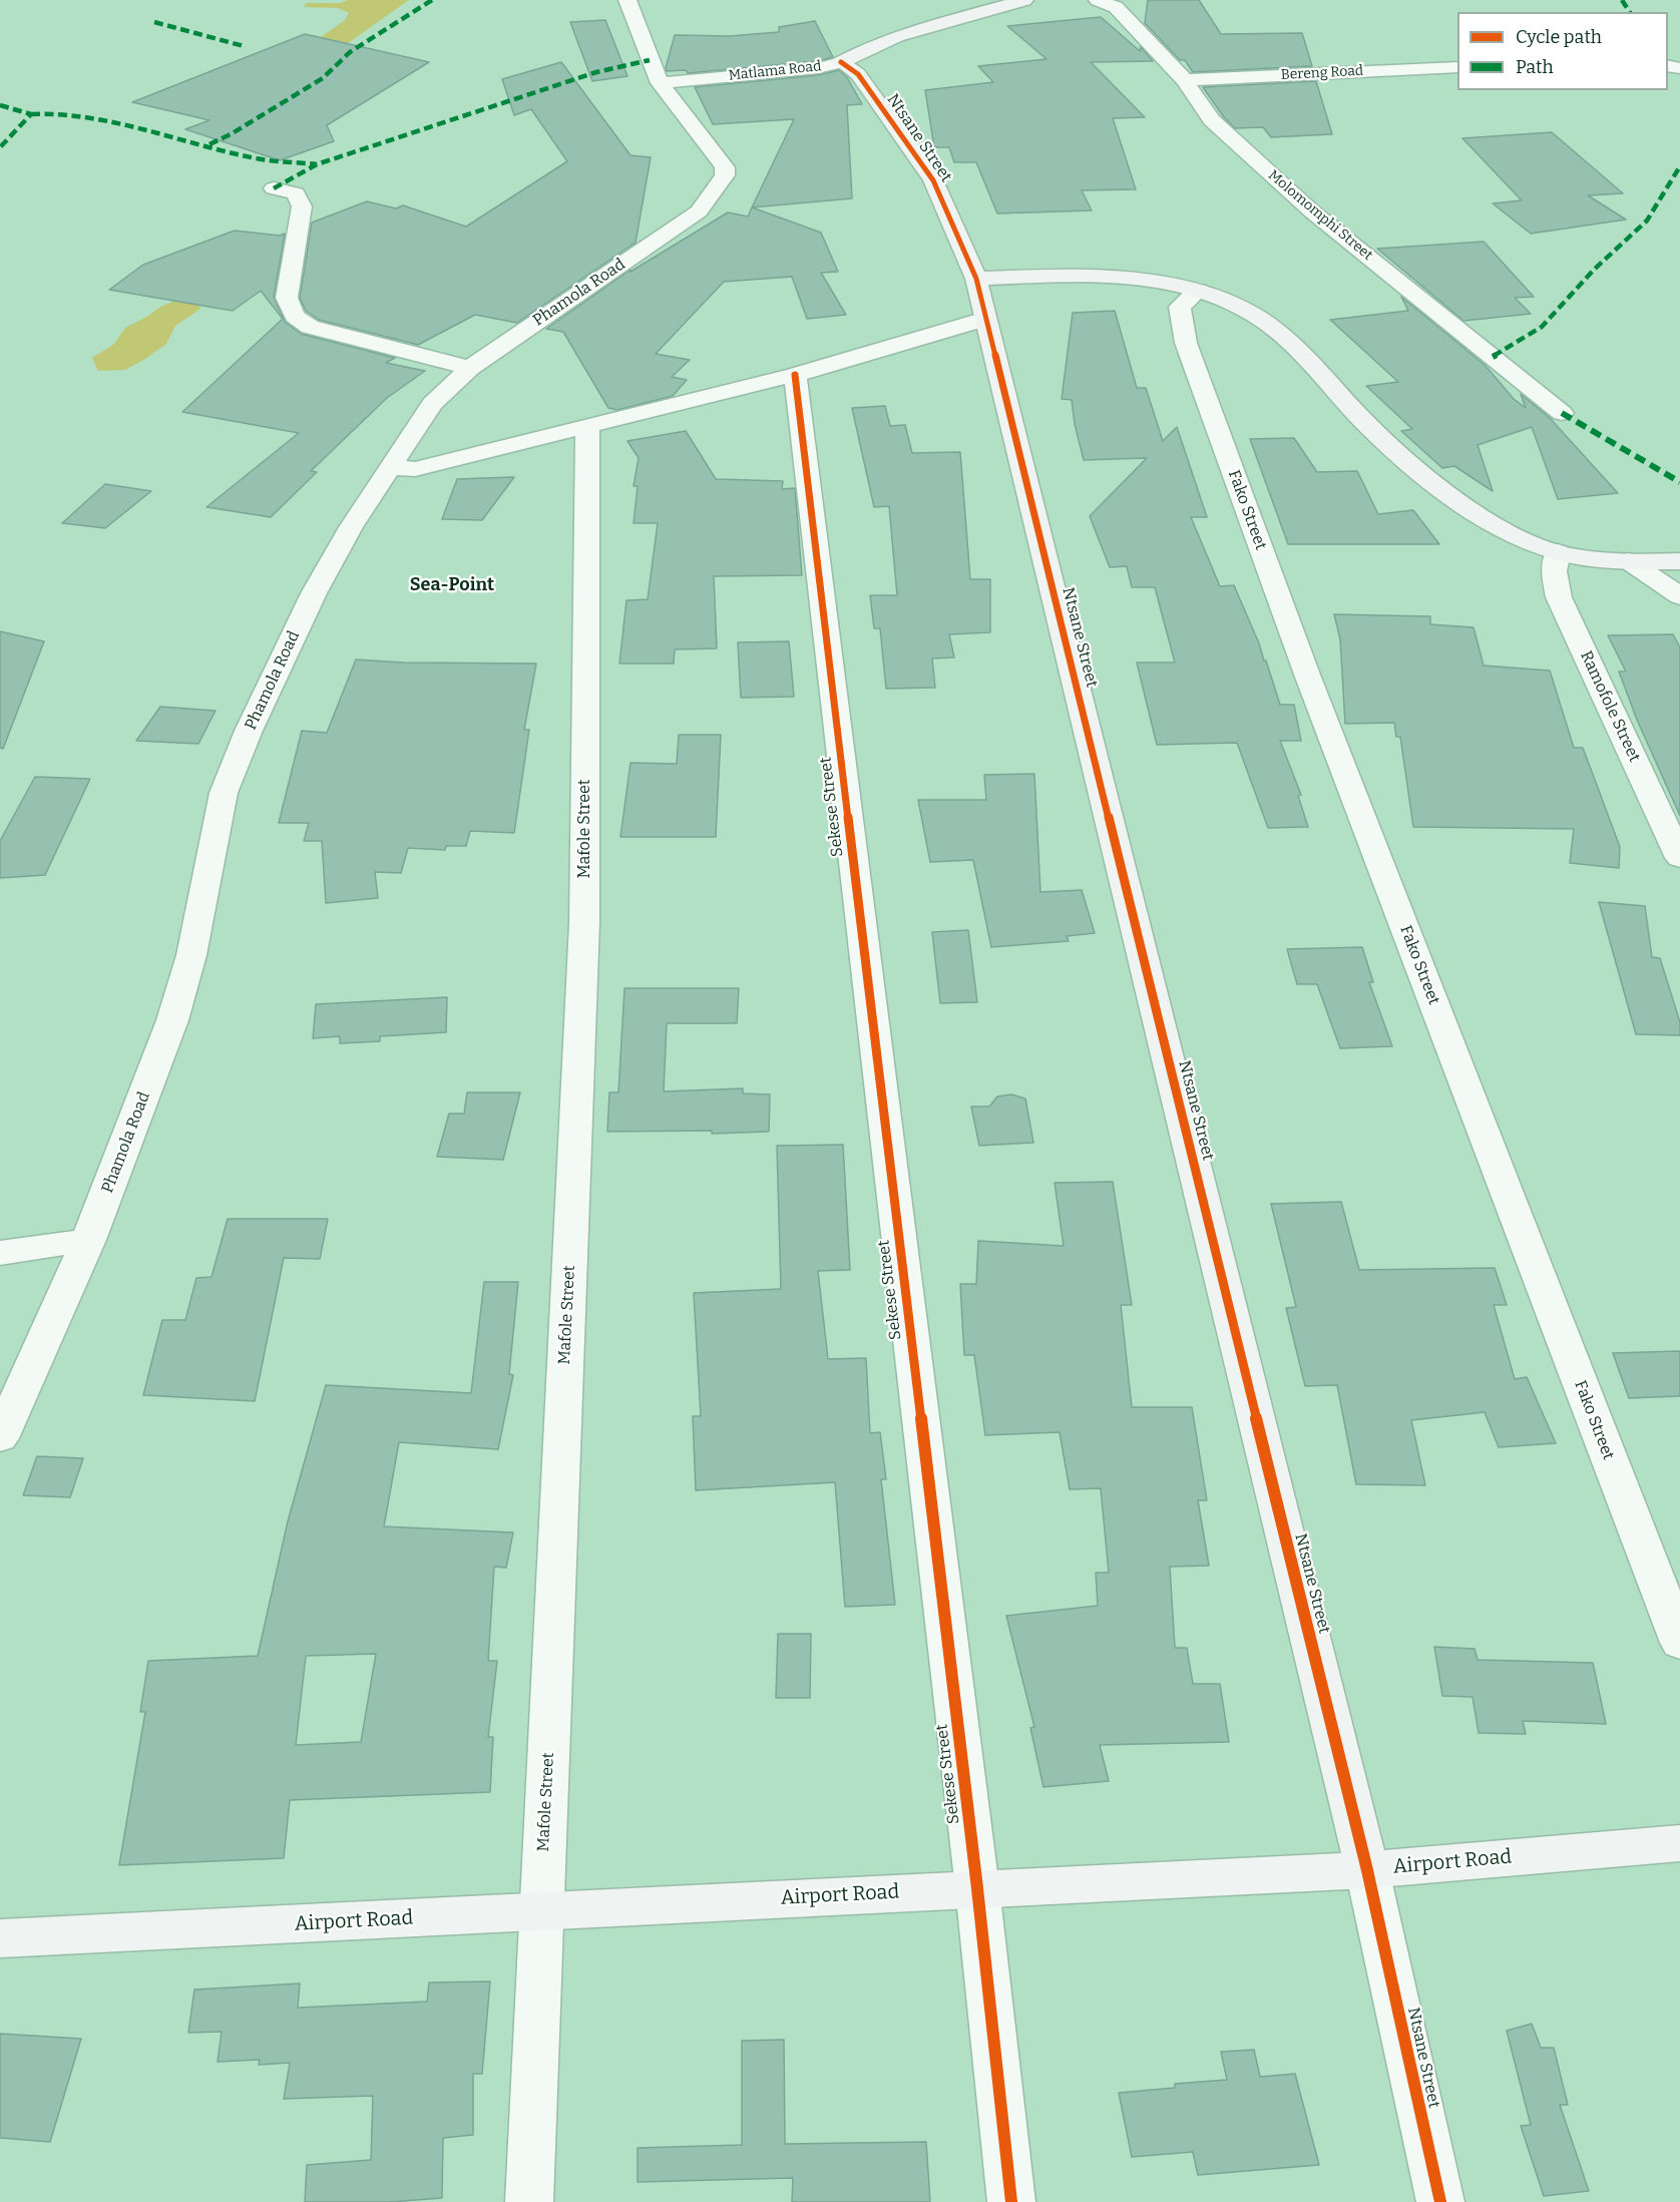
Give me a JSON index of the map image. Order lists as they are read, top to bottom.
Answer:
{
  "streets": {
    "street": [
      "Matlama Road",
      "Bereng Road",
      "Ntsane Street",
      "Molomomphi Street",
      "Phamola Road",
      "Fako Street",
      "Ramofole Street",
      "Sekese Street",
      "Mafole Street",
      "Airport Road"
    ]
  },
  "crossings": [
    ["Matlama Road", "Ntsane Street"],
    ["Matlama Road", "Phamola Road"],
    ["Bereng Road", "Molomomphi Street"],
    ["Ntsane Street", "Airport Road"],
    ["Sekese Street", "Airport Road"],
    ["Mafole Street", "Airport Road"]
  ],
  "districts": ["Sea-Point"],
  "legend": ["Cycle path", "Path"]
}
